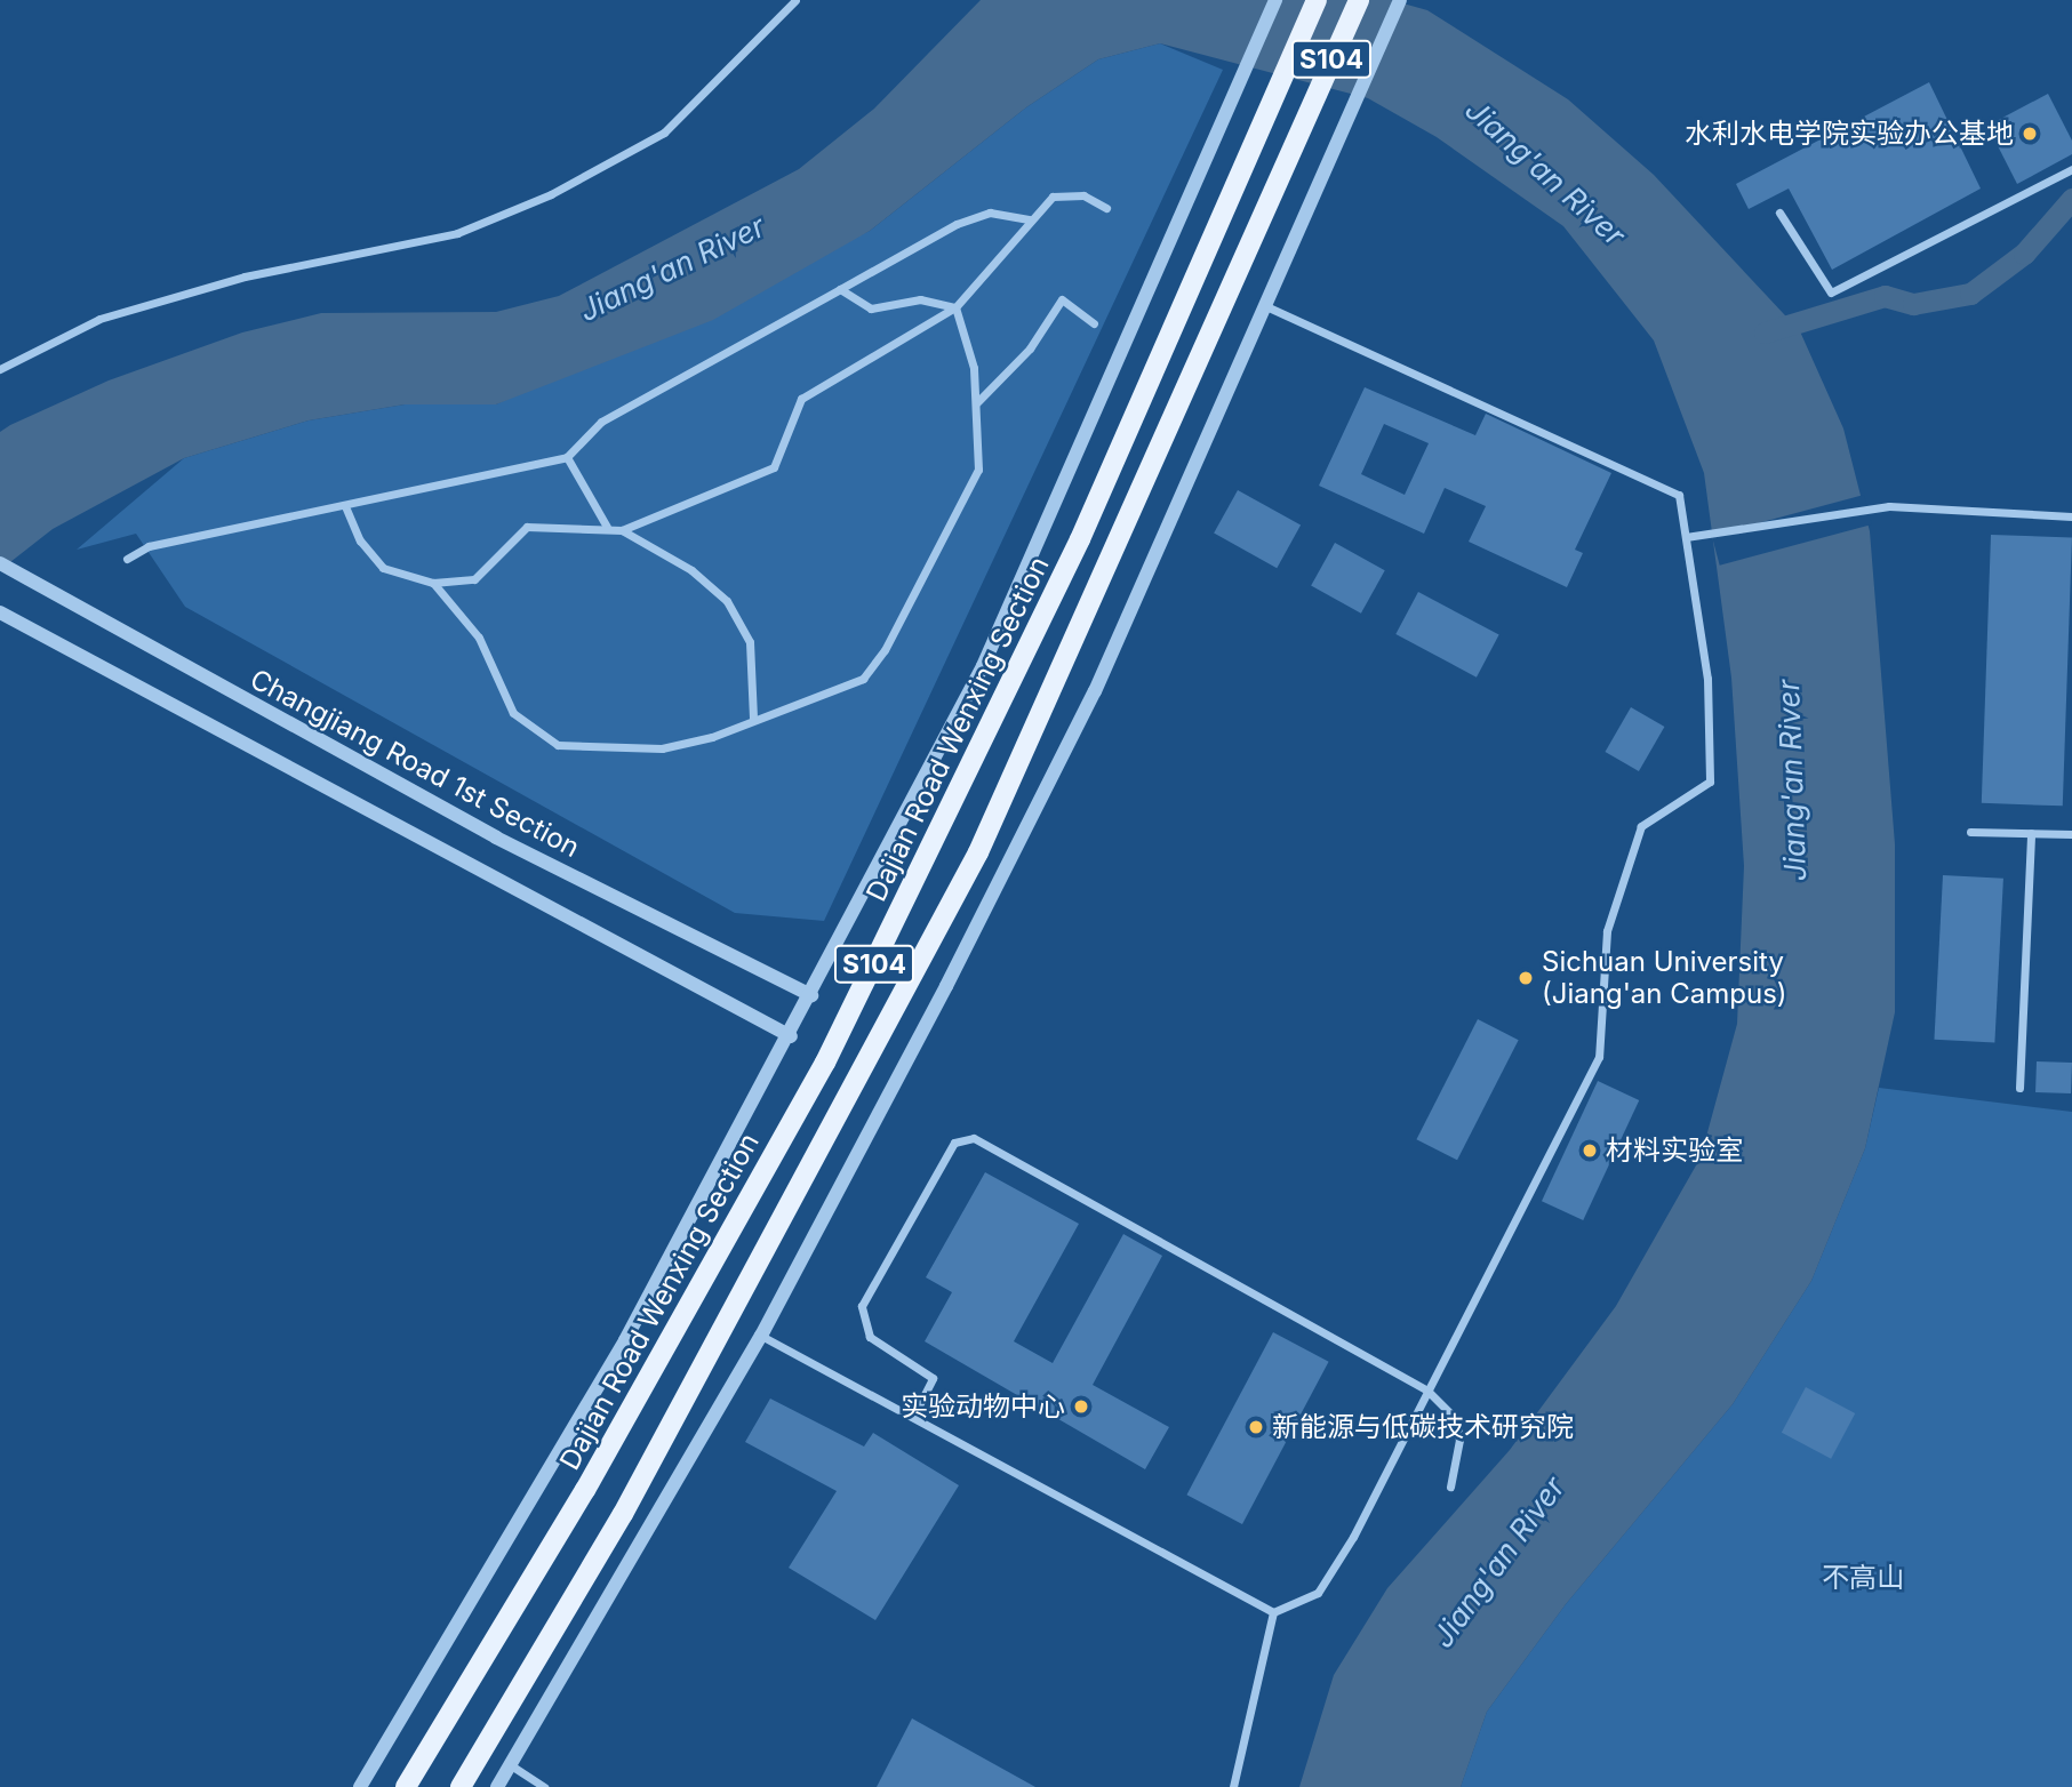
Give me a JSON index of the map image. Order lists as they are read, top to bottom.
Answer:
{
  "streets": {
    "main road": ["S104", "Dajian Road Wenxing Section"],
    "street": ["Changjiang Road 1st Section"]
  },
  "water": ["Jiang'an River"],
  "parks": ["不高山"],
  "places": [
    "水利水电学院实验办公基地",
    "Sichuan University (Jiang'an Campus)",
    "材料实验室",
    "实验动物中心",
    "新能源与低碳技术研究院"
  ]
}
